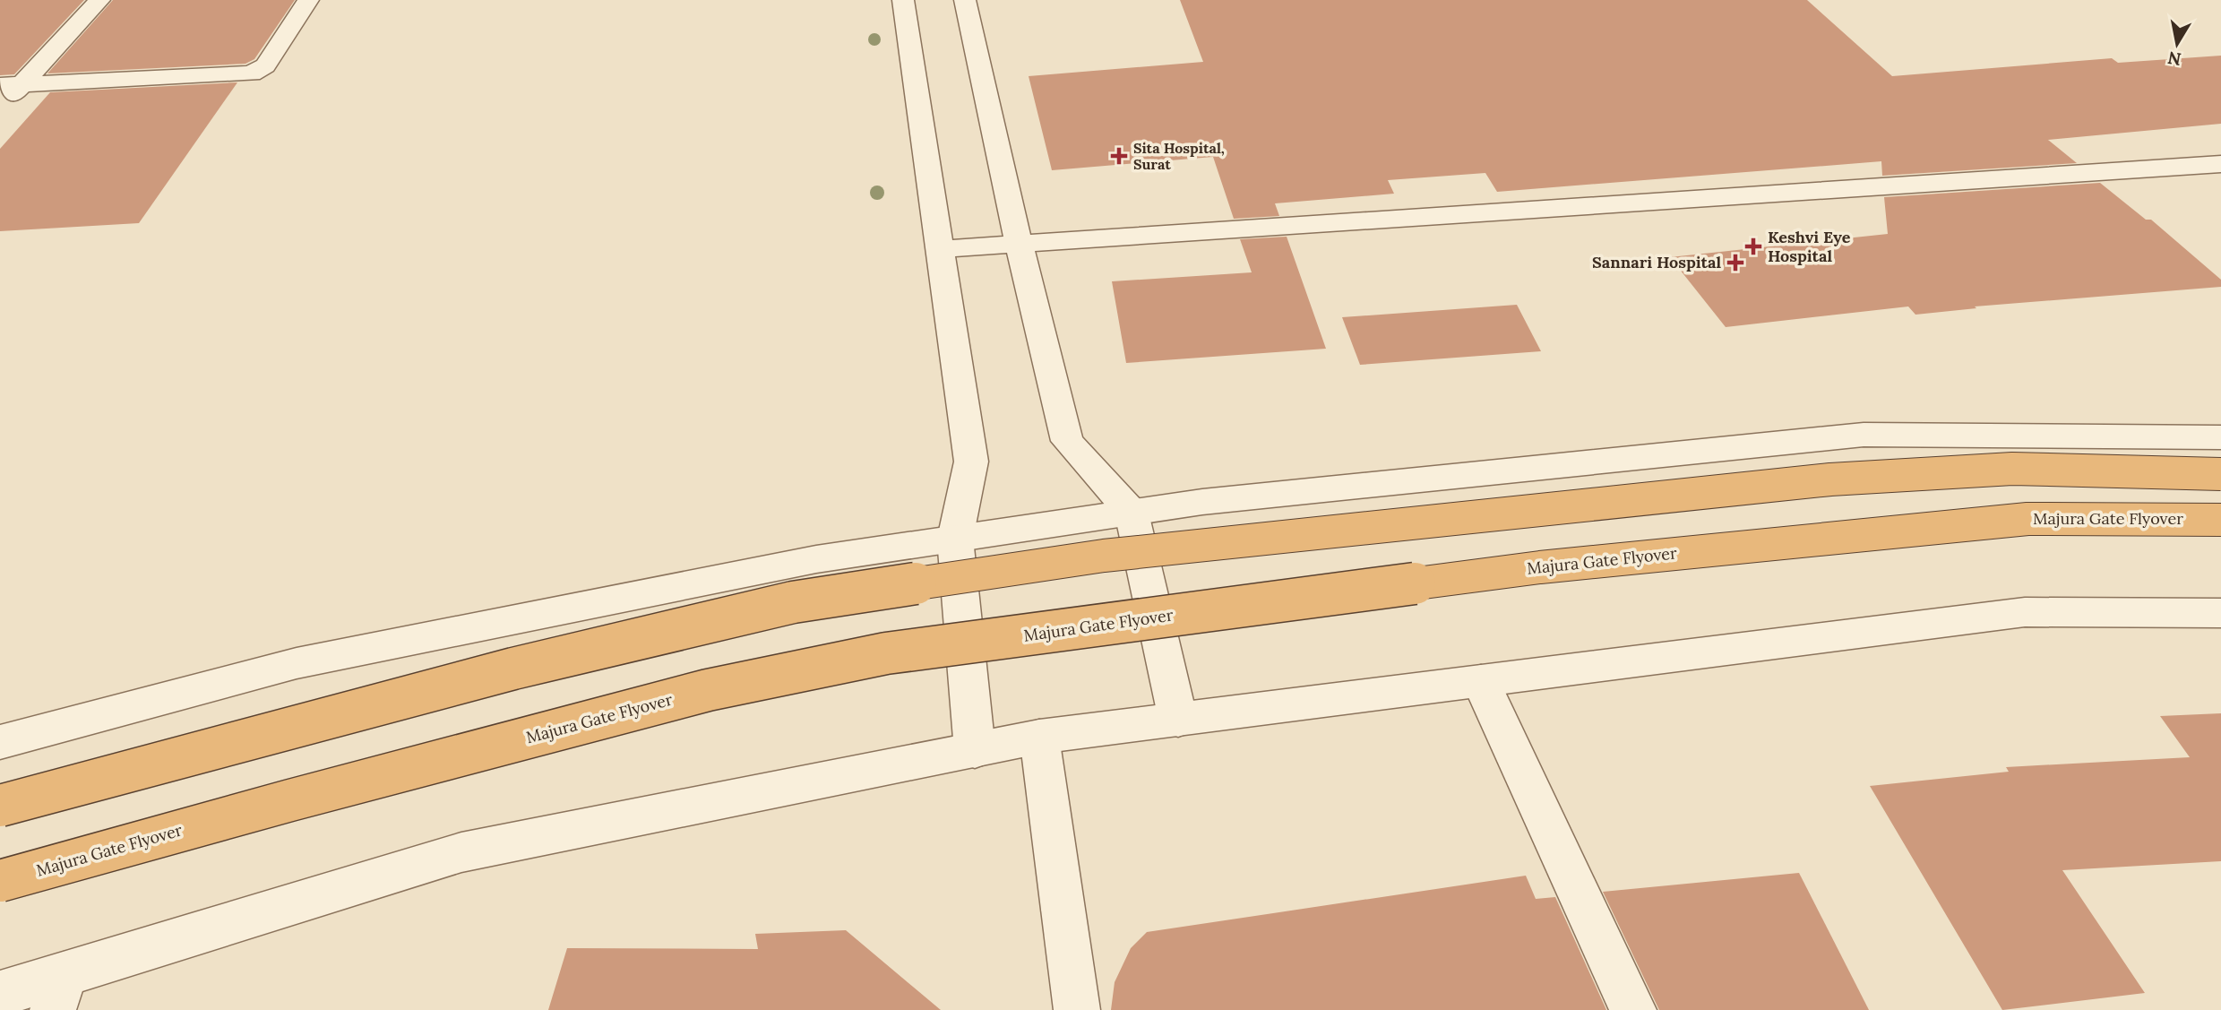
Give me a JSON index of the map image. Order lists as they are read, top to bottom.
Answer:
{
  "streets": {
    "highway": ["Majura Gate Flyover"]
  },
  "places": {
    "health": ["Sita Hospital, Surat", "Keshvi Eye Hospital", "Sannari Hospital"]
  },
  "north": "bottom"
}
